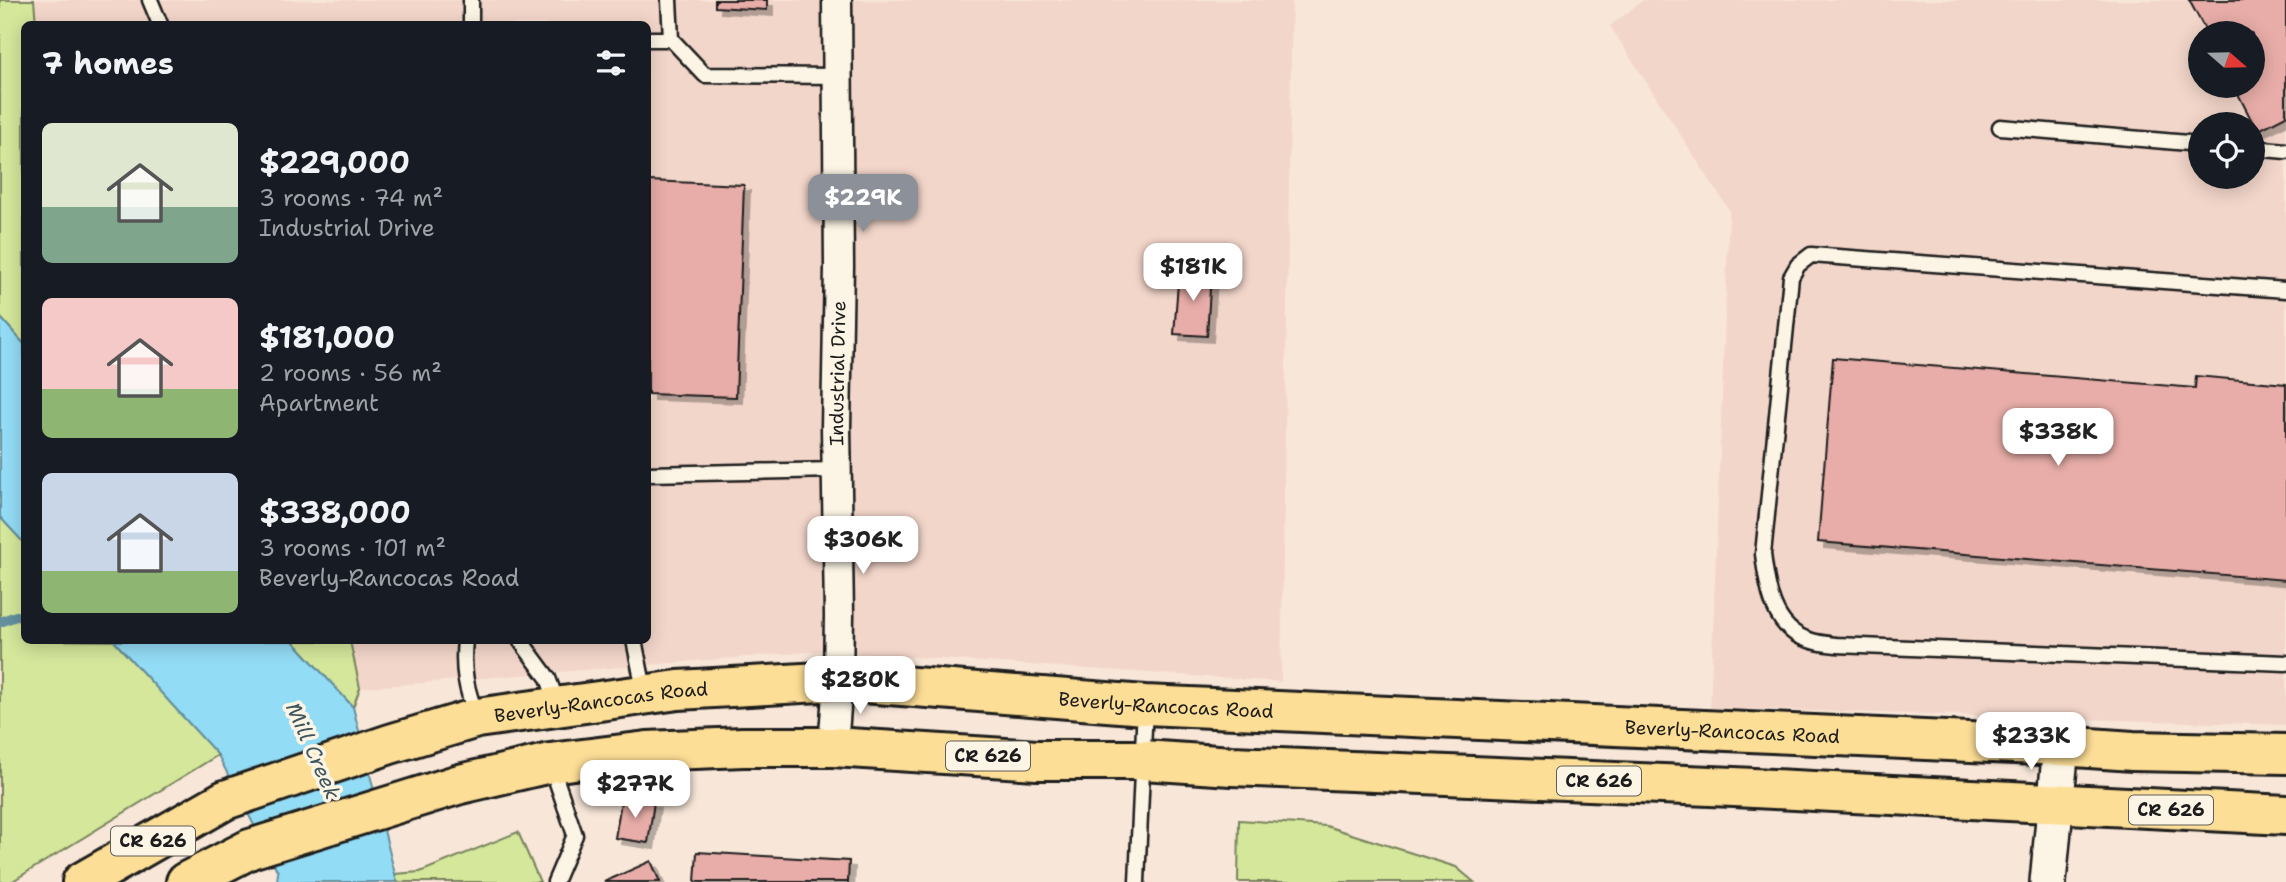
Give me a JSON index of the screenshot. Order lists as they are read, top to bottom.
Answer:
{
  "streets": {
    "main road": ["Beverly-Rancocas Road", "CR 626"],
    "street": ["Industrial Drive"]
  },
  "crossings": [
    ["Industrial Drive", "Beverly-Rancocas Road"],
    ["Industrial Drive", "CR 626"]
  ],
  "water": ["Mill Creek"],
  "north": "right",
  "page": {
    "heading": "7 homes",
    "list": [
      {
        "name": "$229,000",
        "note": "3 rooms · 74 m² · Industrial Drive"
      },
      {
        "name": "$181,000",
        "note": "2 rooms · 56 m² · Apartment"
      },
      {
        "name": "$338,000",
        "note": "3 rooms · 101 m² · Beverly-Rancocas Road"
      }
    ],
    "price": [
      "$229K",
      "$181K",
      "$338K",
      "$306K",
      "$280K",
      "$233K",
      "$277K"
    ]
  }
}
